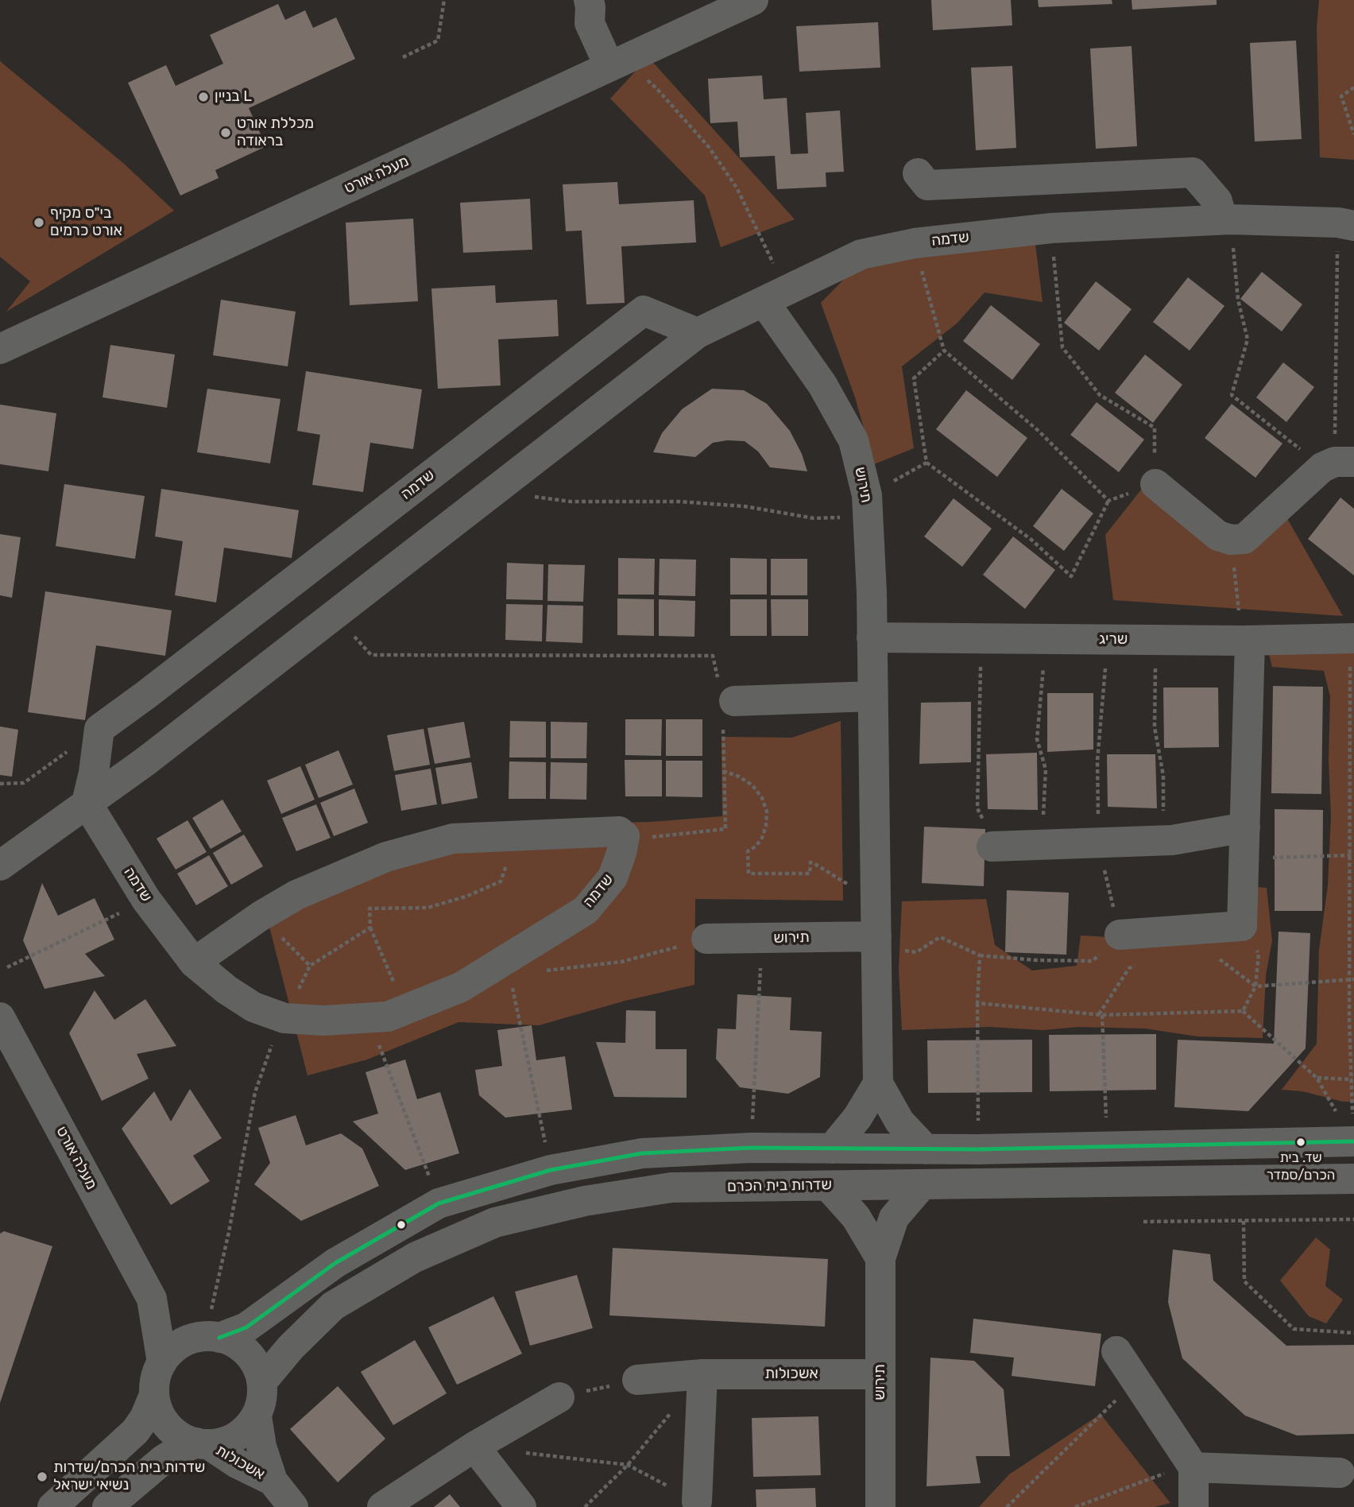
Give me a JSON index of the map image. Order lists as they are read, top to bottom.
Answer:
{
  "streets": {
    "street": [
      "מעלה אורט",
      "שדמה",
      "תירוש",
      "שריג",
      "שדרות בית הכרם",
      "אשכולות"
    ]
  },
  "crossings": [
    ["מעלה אורט", "שדרות בית הכרם"],
    ["מעלה אורט", "אשכולות"],
    ["שדמה", "תירוש"],
    ["תירוש", "שריג"],
    ["תירוש", "אשכולות"],
    ["שדרות בית הכרם", "אשכולות"]
  ],
  "places": [
    "בניין L",
    "מכללת אורט בראודה",
    "בי\"ס מקיף אורט כרמים",
    "שד. בית הכרם/סמדר",
    "שדרות בית הכרם/שדרות נשיאי ישראל"
  ]
}
